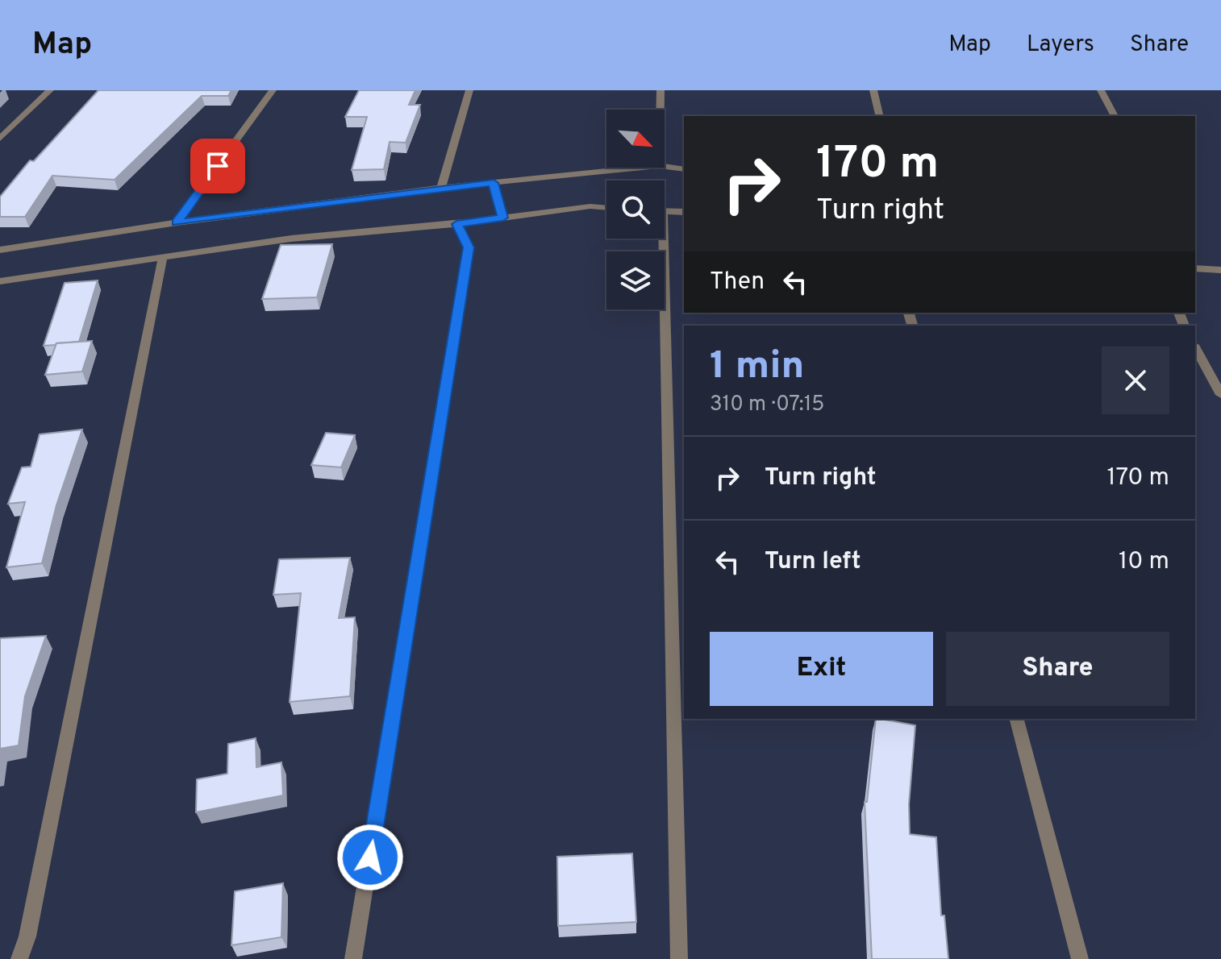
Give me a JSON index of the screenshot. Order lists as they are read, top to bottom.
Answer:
{
  "north": "bottom right",
  "page": {
    "header": "Map",
    "nav": ["Map", "Layers", "Share"],
    "turn": ["170 m", "Turn right"],
    "then": "Then",
    "heading": ["1 min", "310 m · 07:15"],
    "list": [
      {
        "name": "Turn right",
        "value": "170 m"
      },
      {
        "name": "Turn left",
        "value": "10 m"
      }
    ],
    "buttons": ["Exit", "Share"]
  }
}
